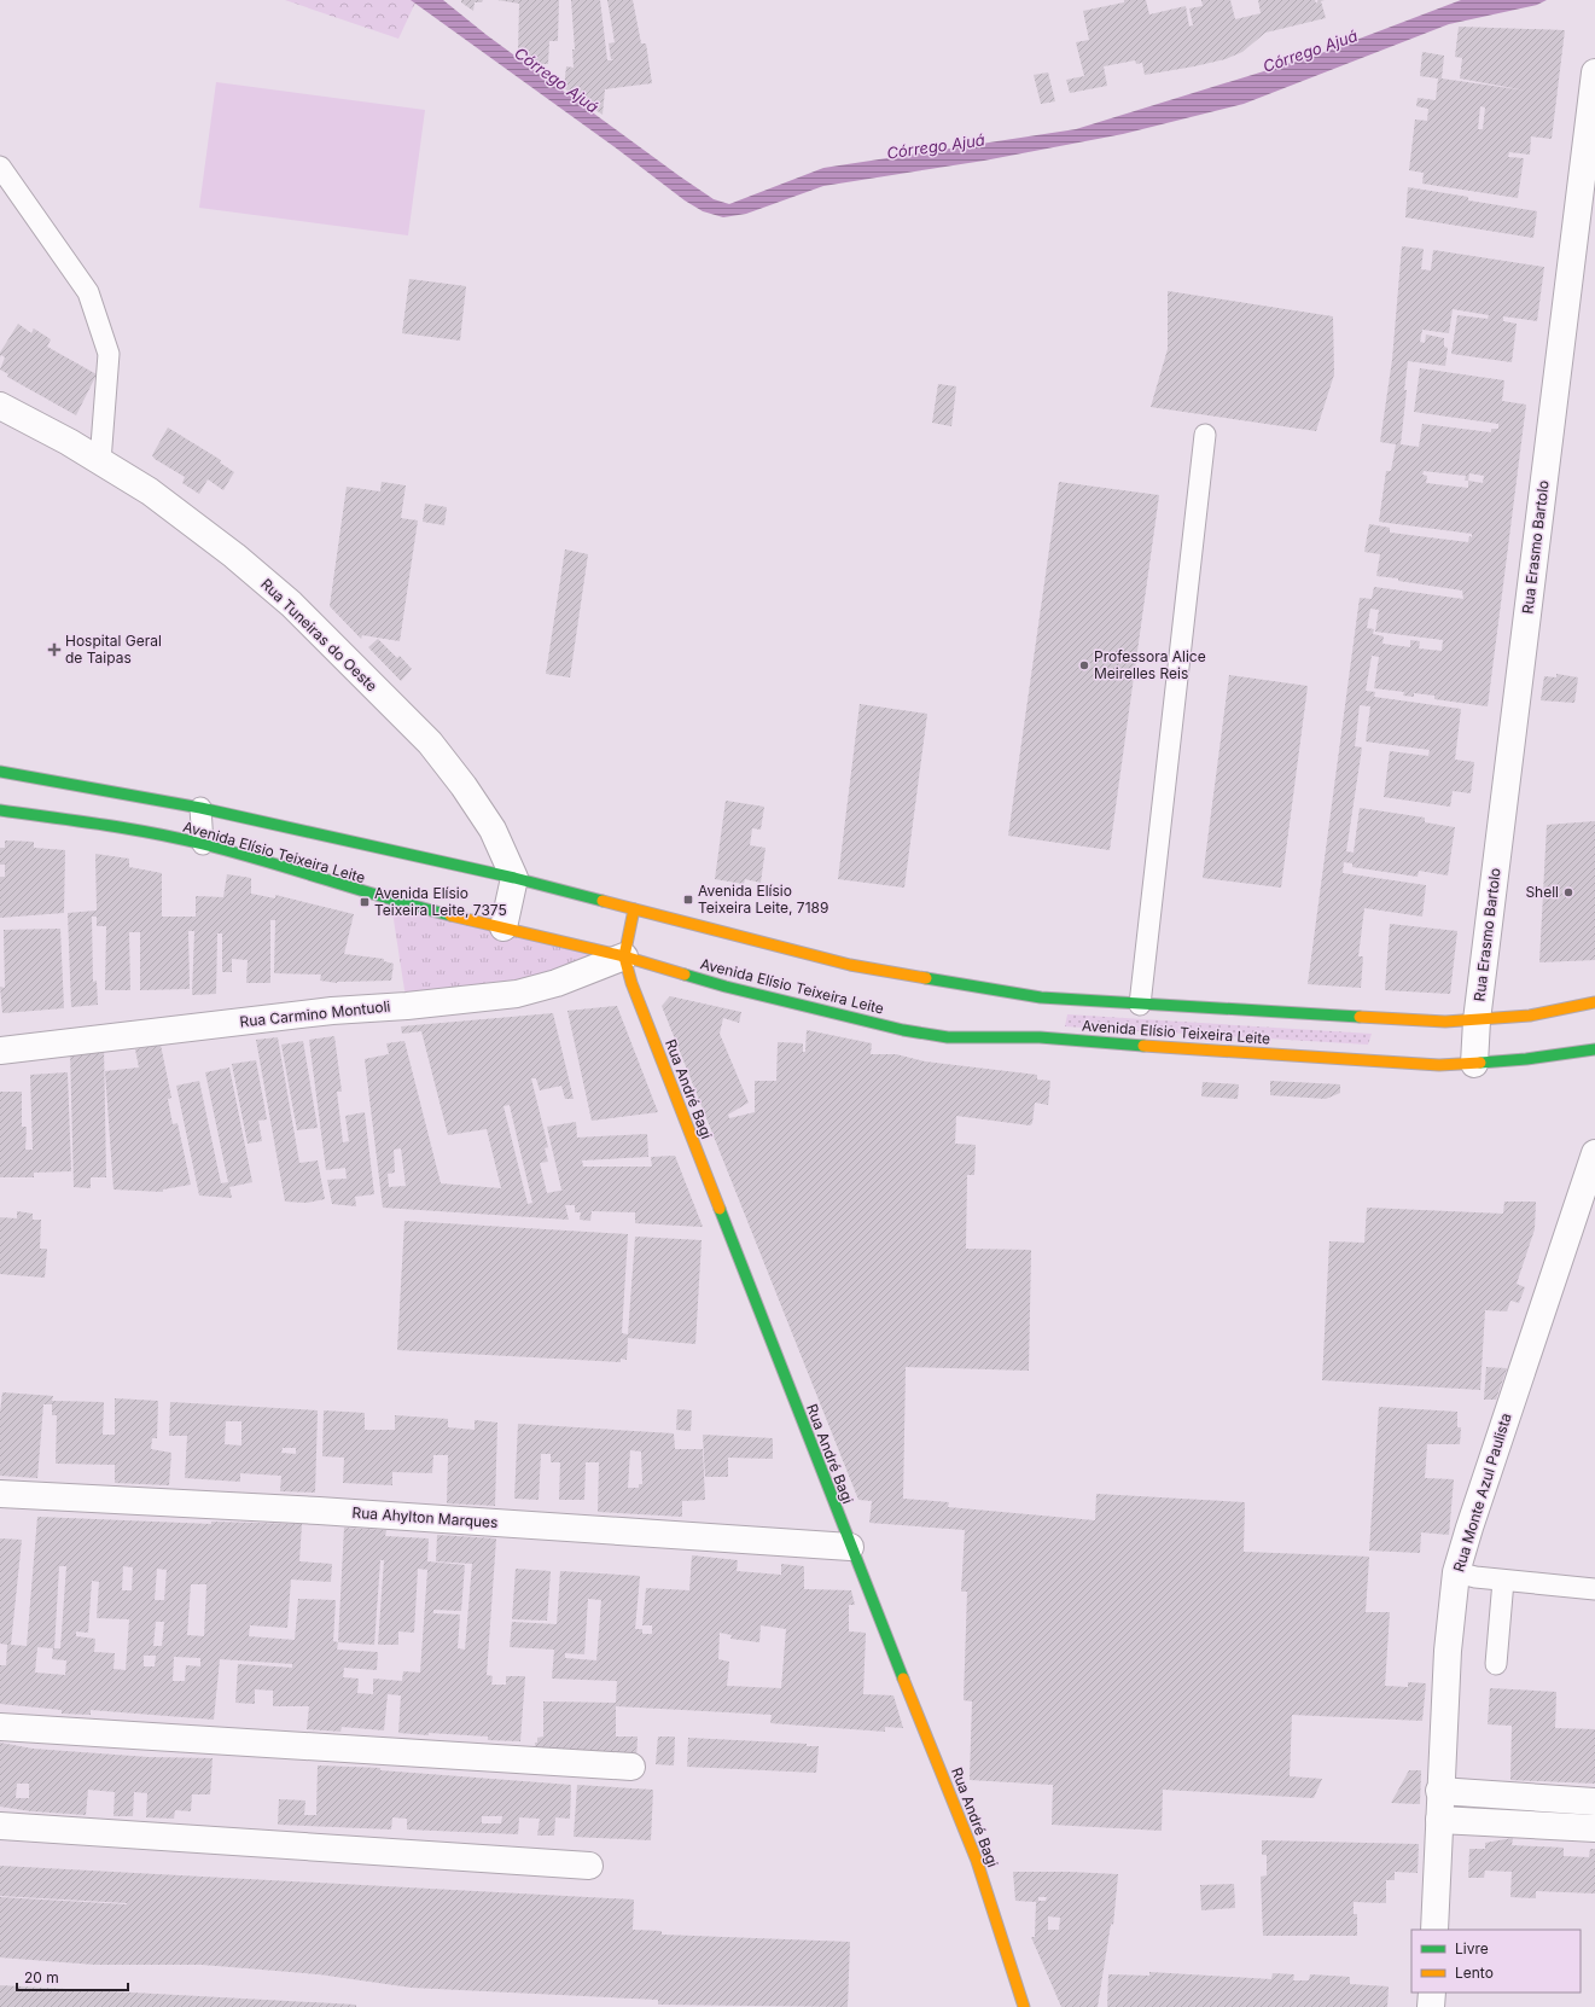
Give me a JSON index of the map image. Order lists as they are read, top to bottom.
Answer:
{
  "streets": {
    "main road": ["Avenida Elísio Teixeira Leite", "Rua André Bagi"],
    "street": [
      "Rua Erasmo Bartolo",
      "Rua Tuneiras do Oeste",
      "Rua Carmino Montuoli",
      "Rua Monte Azul Paulista",
      "Rua Ahylton Marques"
    ]
  },
  "crossings": [
    ["Rua Erasmo Bartolo", "Avenida Elísio Teixeira Leite"],
    ["Rua Tuneiras do Oeste", "Avenida Elísio Teixeira Leite"],
    ["Avenida Elísio Teixeira Leite", "Rua Carmino Montuoli"],
    ["Avenida Elísio Teixeira Leite", "Rua André Bagi"],
    ["Rua Carmino Montuoli", "Rua André Bagi"],
    ["Rua André Bagi", "Rua Ahylton Marques"]
  ],
  "water": ["Córrego Ajuá"],
  "places": {
    "health": ["Hospital Geral de Taipas"],
    "other": ["Professora Alice Meirelles Reis", "Shell"],
    "transit": ["Avenida Elísio Teixeira Leite, 7189", "Avenida Elísio Teixeira Leite, 7375"]
  },
  "legend": ["Livre", "Lento"],
  "scale_bar": "20 m"
}
